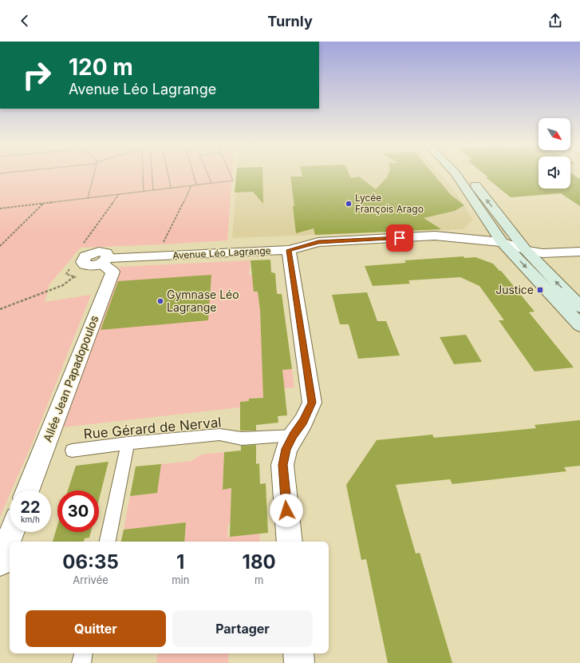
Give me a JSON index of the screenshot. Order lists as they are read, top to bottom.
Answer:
{
  "streets": {
    "street": ["Avenue Léo Lagrange", "Allée Jean Papadopoulos"],
    "lane": ["Rue Gérard de Nerval"]
  },
  "crossings": [
    ["Avenue Léo Lagrange", "Allée Jean Papadopoulos"]
  ],
  "places": {
    "other": ["Lycée François Arago", "Gymnase Léo Lagrange"],
    "transit": ["Justice"]
  },
  "north": "bottom right",
  "page": {
    "header": "Turnly",
    "turn": ["120 m", "Avenue Léo Lagrange"],
    "speed": "22 km/h",
    "limit": "30",
    "eta": [
      "06:35",
      "Arrivée",
      "1",
      "min",
      "180",
      "m"
    ],
    "buttons": ["Quitter", "Partager"]
  }
}
